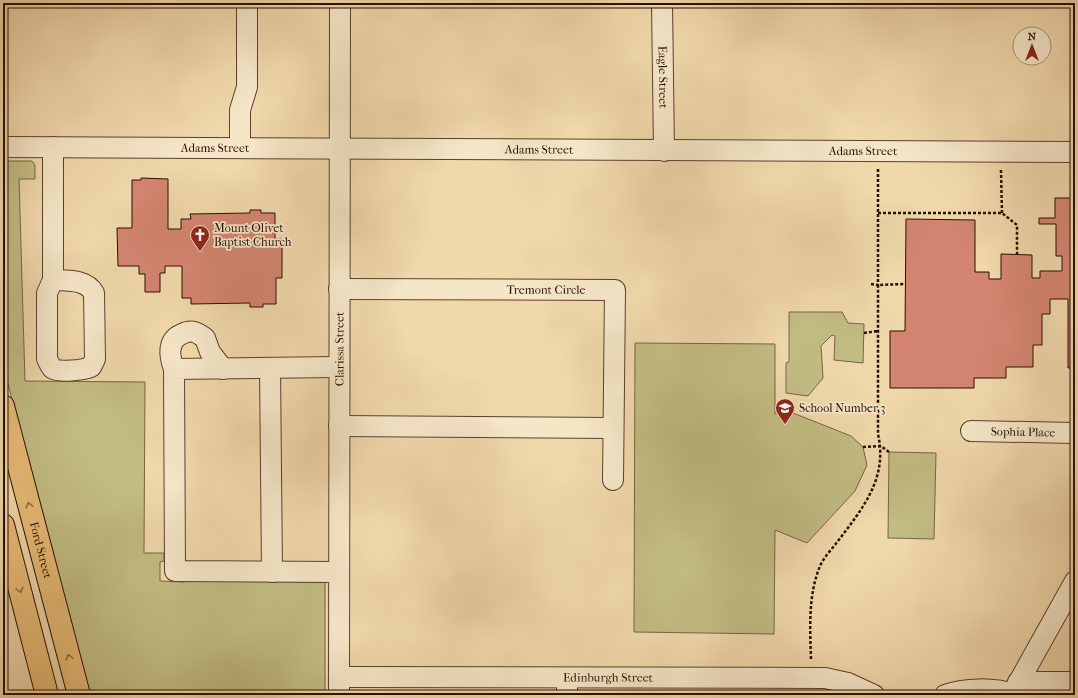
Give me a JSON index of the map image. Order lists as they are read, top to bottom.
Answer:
{
  "streets": {
    "main road": ["Ford Street"],
    "street": [
      "Eagle Street",
      "Adams Street",
      "Tremont Circle",
      "Clarissa Street",
      "Sophia Place",
      "Edinburgh Street"
    ]
  },
  "crossings": [
    ["Eagle Street", "Adams Street"],
    ["Adams Street", "Clarissa Street"],
    ["Tremont Circle", "Clarissa Street"],
    ["Clarissa Street", "Edinburgh Street"]
  ],
  "places": {
    "church": ["Mount Olivet Baptist Church"],
    "school or university": ["School Number 3"]
  },
  "north": "top"
}
